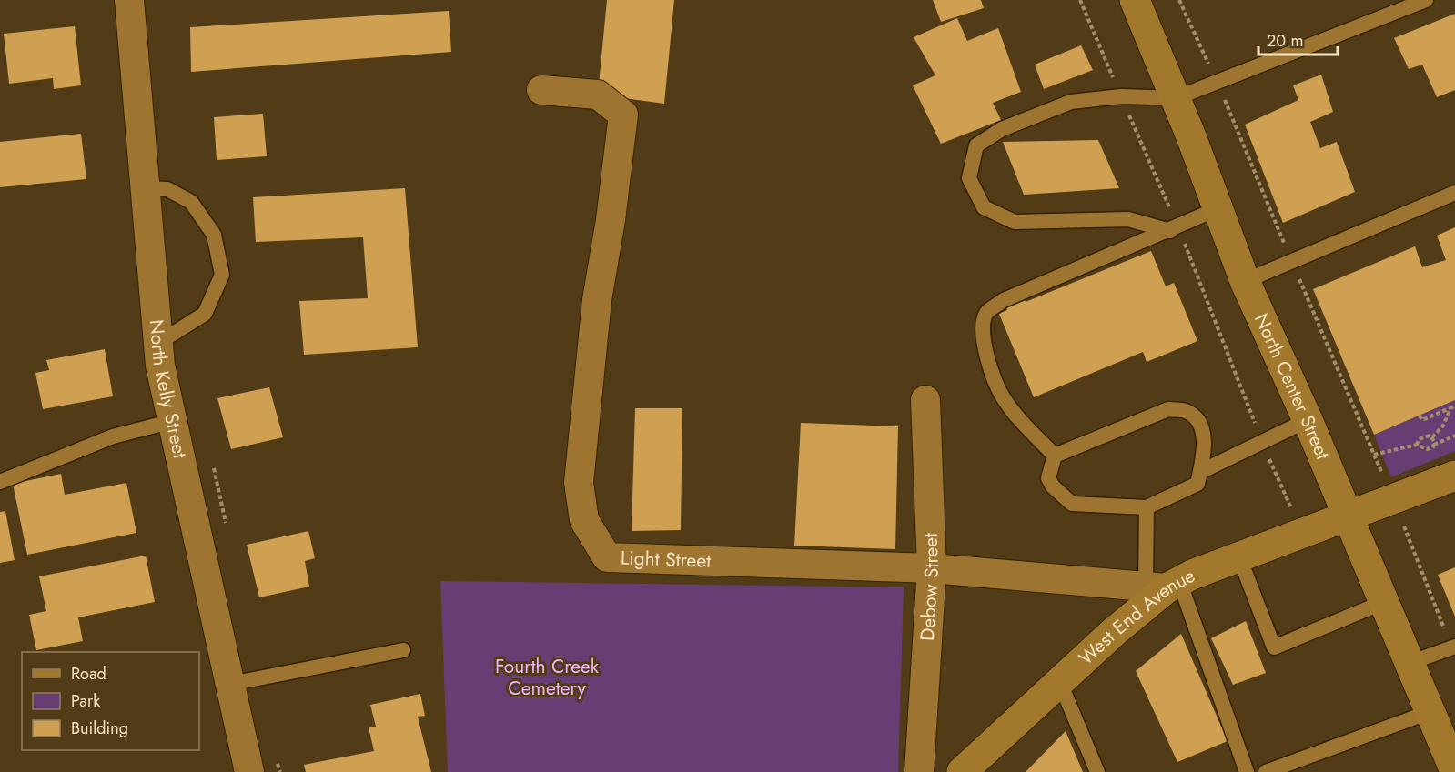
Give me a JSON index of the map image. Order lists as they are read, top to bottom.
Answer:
{
  "streets": {
    "main road": ["North Center Street", "West End Avenue"],
    "street": ["North Kelly Street", "Light Street", "Debow Street"]
  },
  "crossings": [
    ["North Center Street", "West End Avenue"],
    ["Light Street", "Debow Street"],
    ["Light Street", "West End Avenue"]
  ],
  "parks": ["Fourth Creek Cemetery"],
  "legend": ["Road", "Park", "Building"],
  "scale_bar": "20 m"
}
